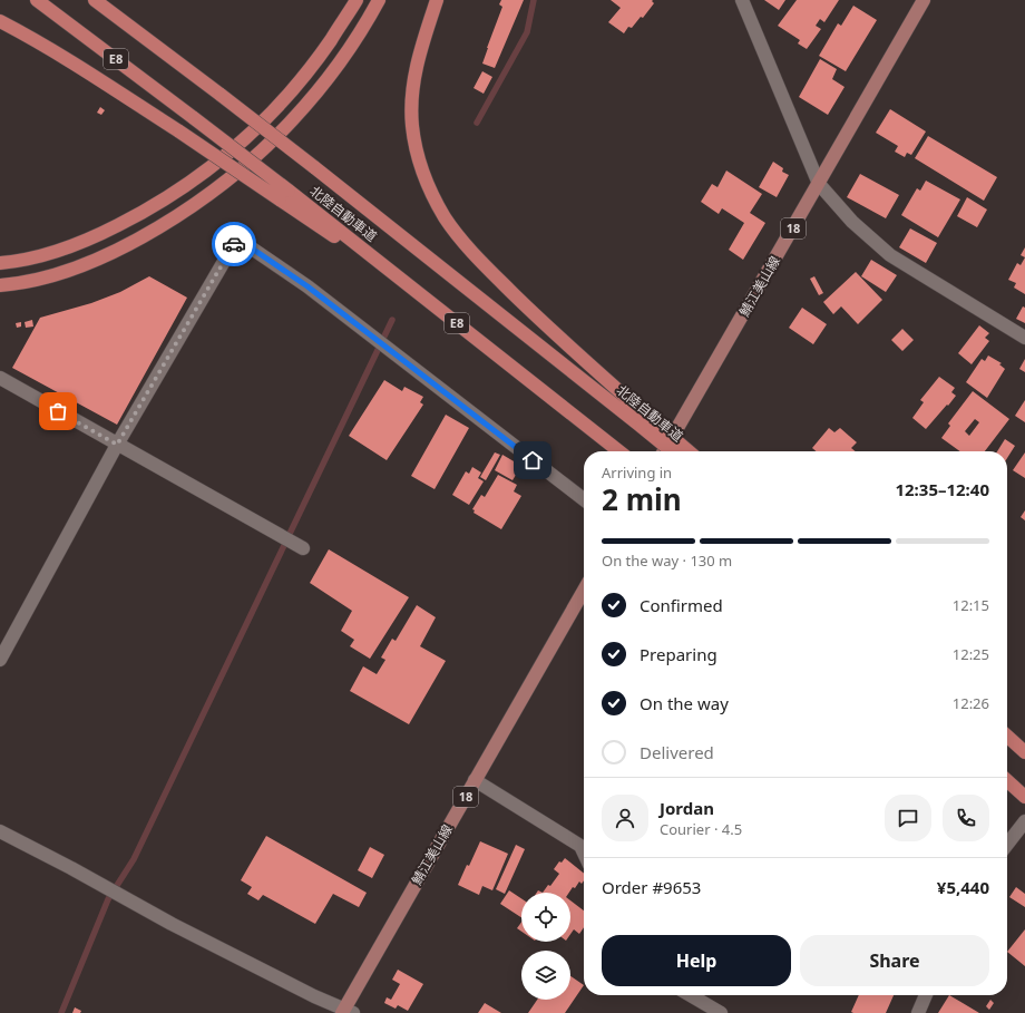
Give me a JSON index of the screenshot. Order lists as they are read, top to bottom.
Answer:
{
  "streets": {
    "highway": ["E8", "北陸自動車道"],
    "main road": ["18", "鯖江美山線"]
  },
  "page": {
    "heading": ["2 min", "Arriving in", "12:35–12:40"],
    "panel": [
      "Jordan",
      "Courier · 4.5",
      "Order #9653",
      "¥5,440"
    ],
    "bar": "On the way · 130 m",
    "list": [
      ["Confirmed", "12:15"],
      ["Preparing", "12:25"],
      ["On the way", "12:26"],
      "Delivered"
    ],
    "buttons": ["Help", "Share"]
  }
}
